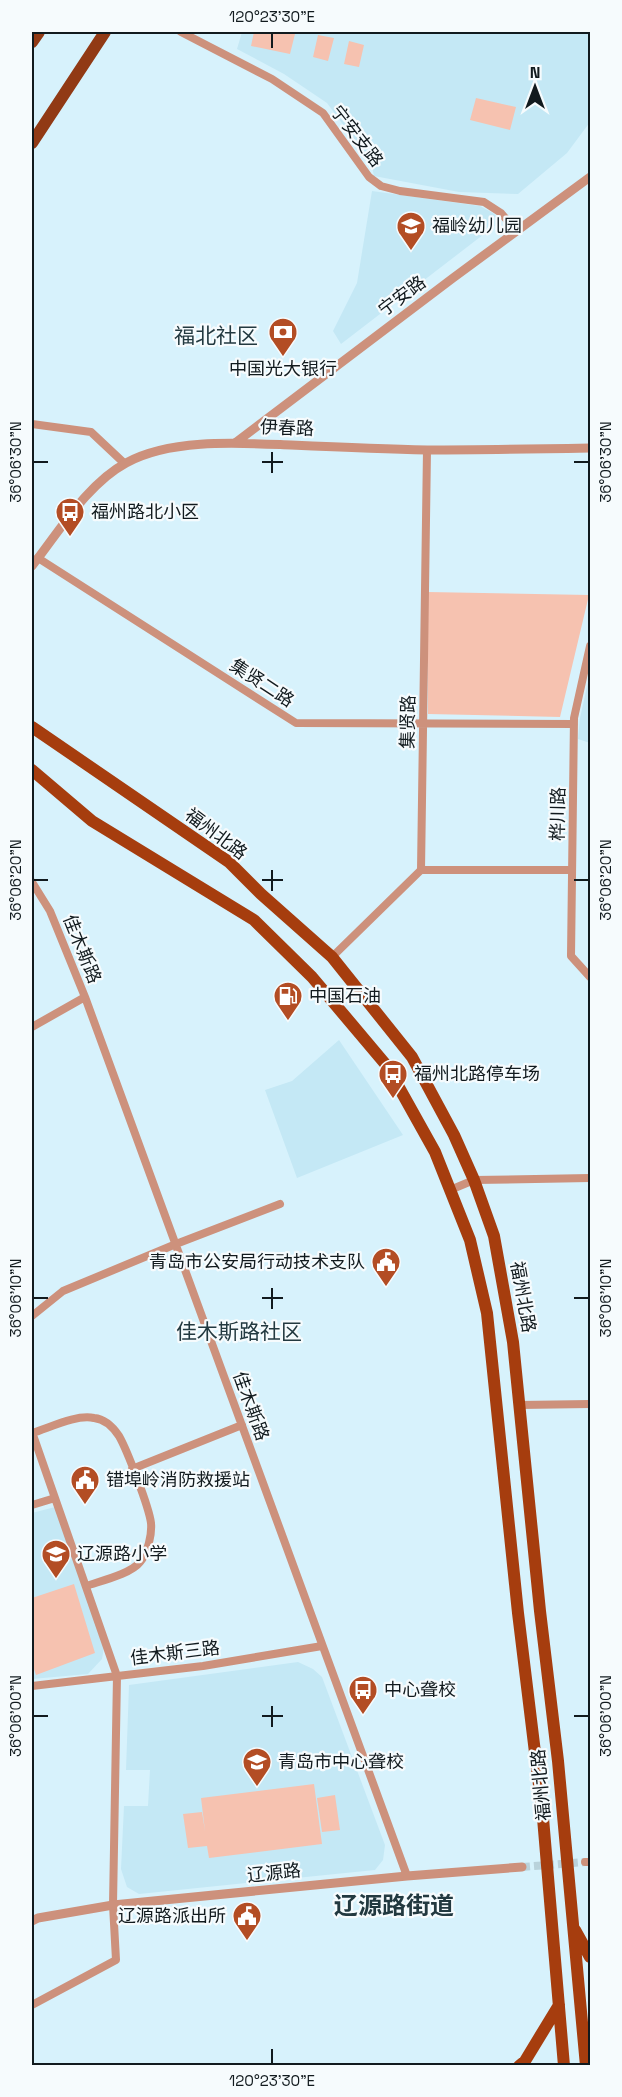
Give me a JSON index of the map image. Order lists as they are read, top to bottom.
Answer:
{
  "streets": {
    "main road": ["福州北路"],
    "street": [
      "宁安支路",
      "宁安路",
      "伊春路",
      "集贤二路",
      "集贤路",
      "桦川路",
      "佳木斯路",
      "佳木斯三路",
      "辽源路"
    ]
  },
  "crossings": [
    ["宁安支路", "宁安路"],
    ["宁安路", "伊春路"],
    ["伊春路", "集贤二路"],
    ["伊春路", "集贤路"],
    ["集贤二路", "集贤路"],
    ["集贤二路", "桦川路"],
    ["佳木斯路", "佳木斯三路"],
    ["佳木斯路", "辽源路"]
  ],
  "districts": ["福北社区", "佳木斯路社区", "辽源路街道"],
  "places": {
    "school or university": ["福岭幼儿园", "辽源路小学", "青岛市中心聋校"],
    "bank": ["中国光大银行"],
    "bus stop": ["福州路北小区", "福州北路停车场", "中心聋校"],
    "fuel station": ["中国石油"],
    "public building": ["青岛市公安局行动技术支队", "错埠岭消防救援站", "辽源路派出所"]
  },
  "north": "top",
  "coordinates": [
    "120°23'30\"E",
    "36°06'30\"N",
    "36°06'20\"N",
    "36°06'10\"N",
    "36°06'00\"N"
  ]
}
